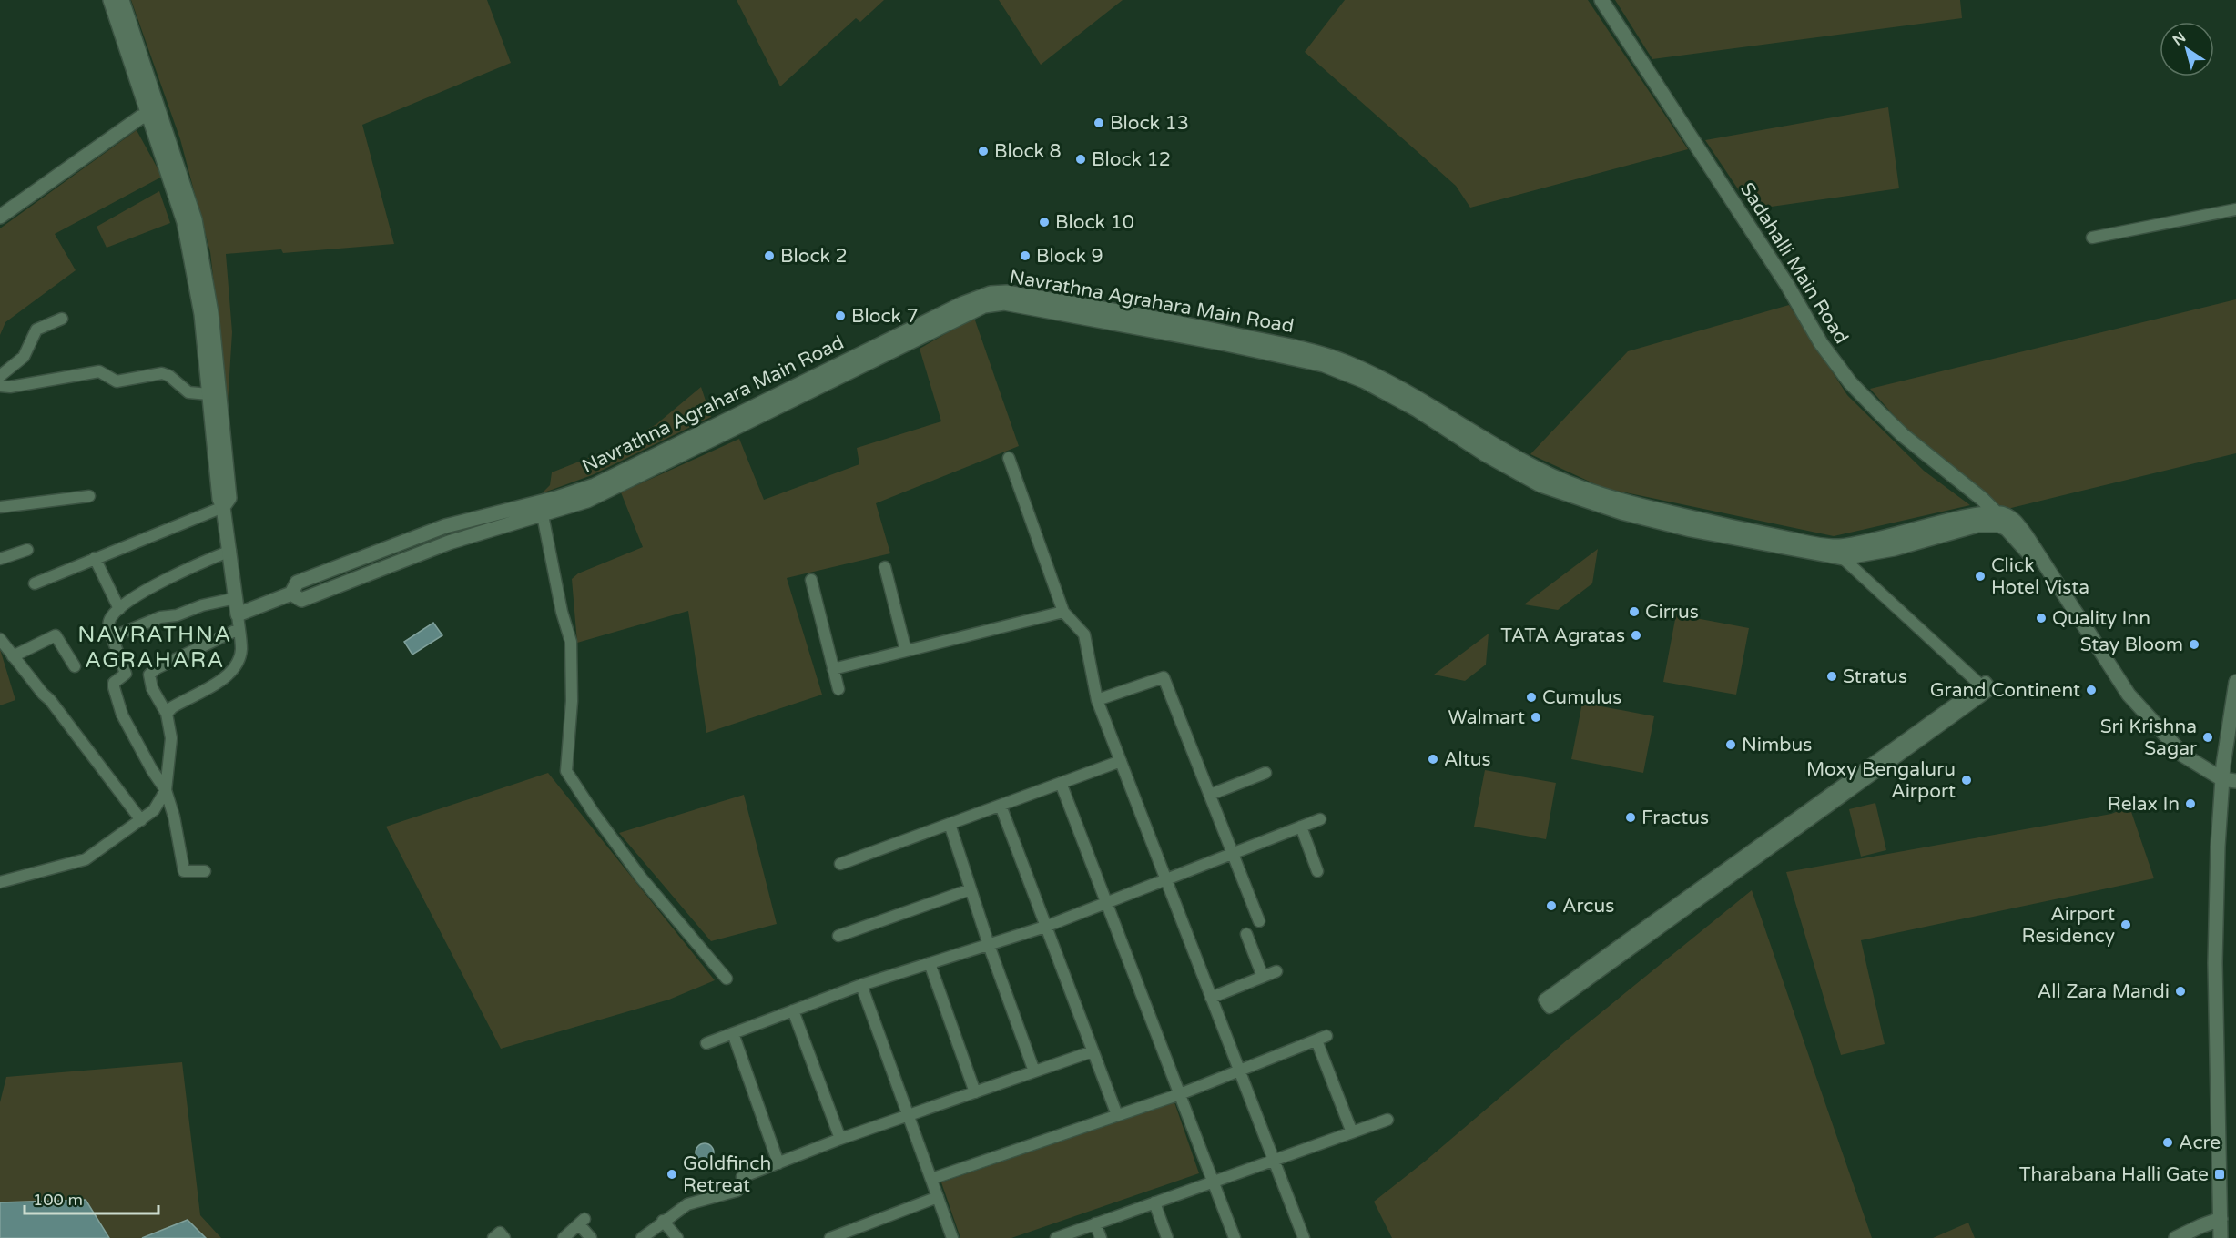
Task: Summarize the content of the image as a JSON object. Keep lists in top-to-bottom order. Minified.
{"streets":{"street":["Sadahalli Main Road","Navrathna Agrahara Main Road"]},"crossings":[["Sadahalli Main Road","Navrathna Agrahara Main Road"]],"districts":["NAVRATHNA AGRAHARA"],"places":{"other":["Block 13","Block 8","Block 12","Block 10","Block 2","Block 9","Block 7","Click Hotel Vista","Cirrus","Quality Inn","TATA Agratas","Stay Bloom","Stratus","Grand Continent","Cumulus","Walmart","Sri Krishna Sagar","Nimbus","Altus","Moxy Bengaluru Airport","Relax In","Fractus","Arcus","Airport Residency","All Zara Mandi","Acre","Goldfinch Retreat"],"transit":["Tharabana Halli Gate"]},"scale_bar":"100 m","north":"top left"}
